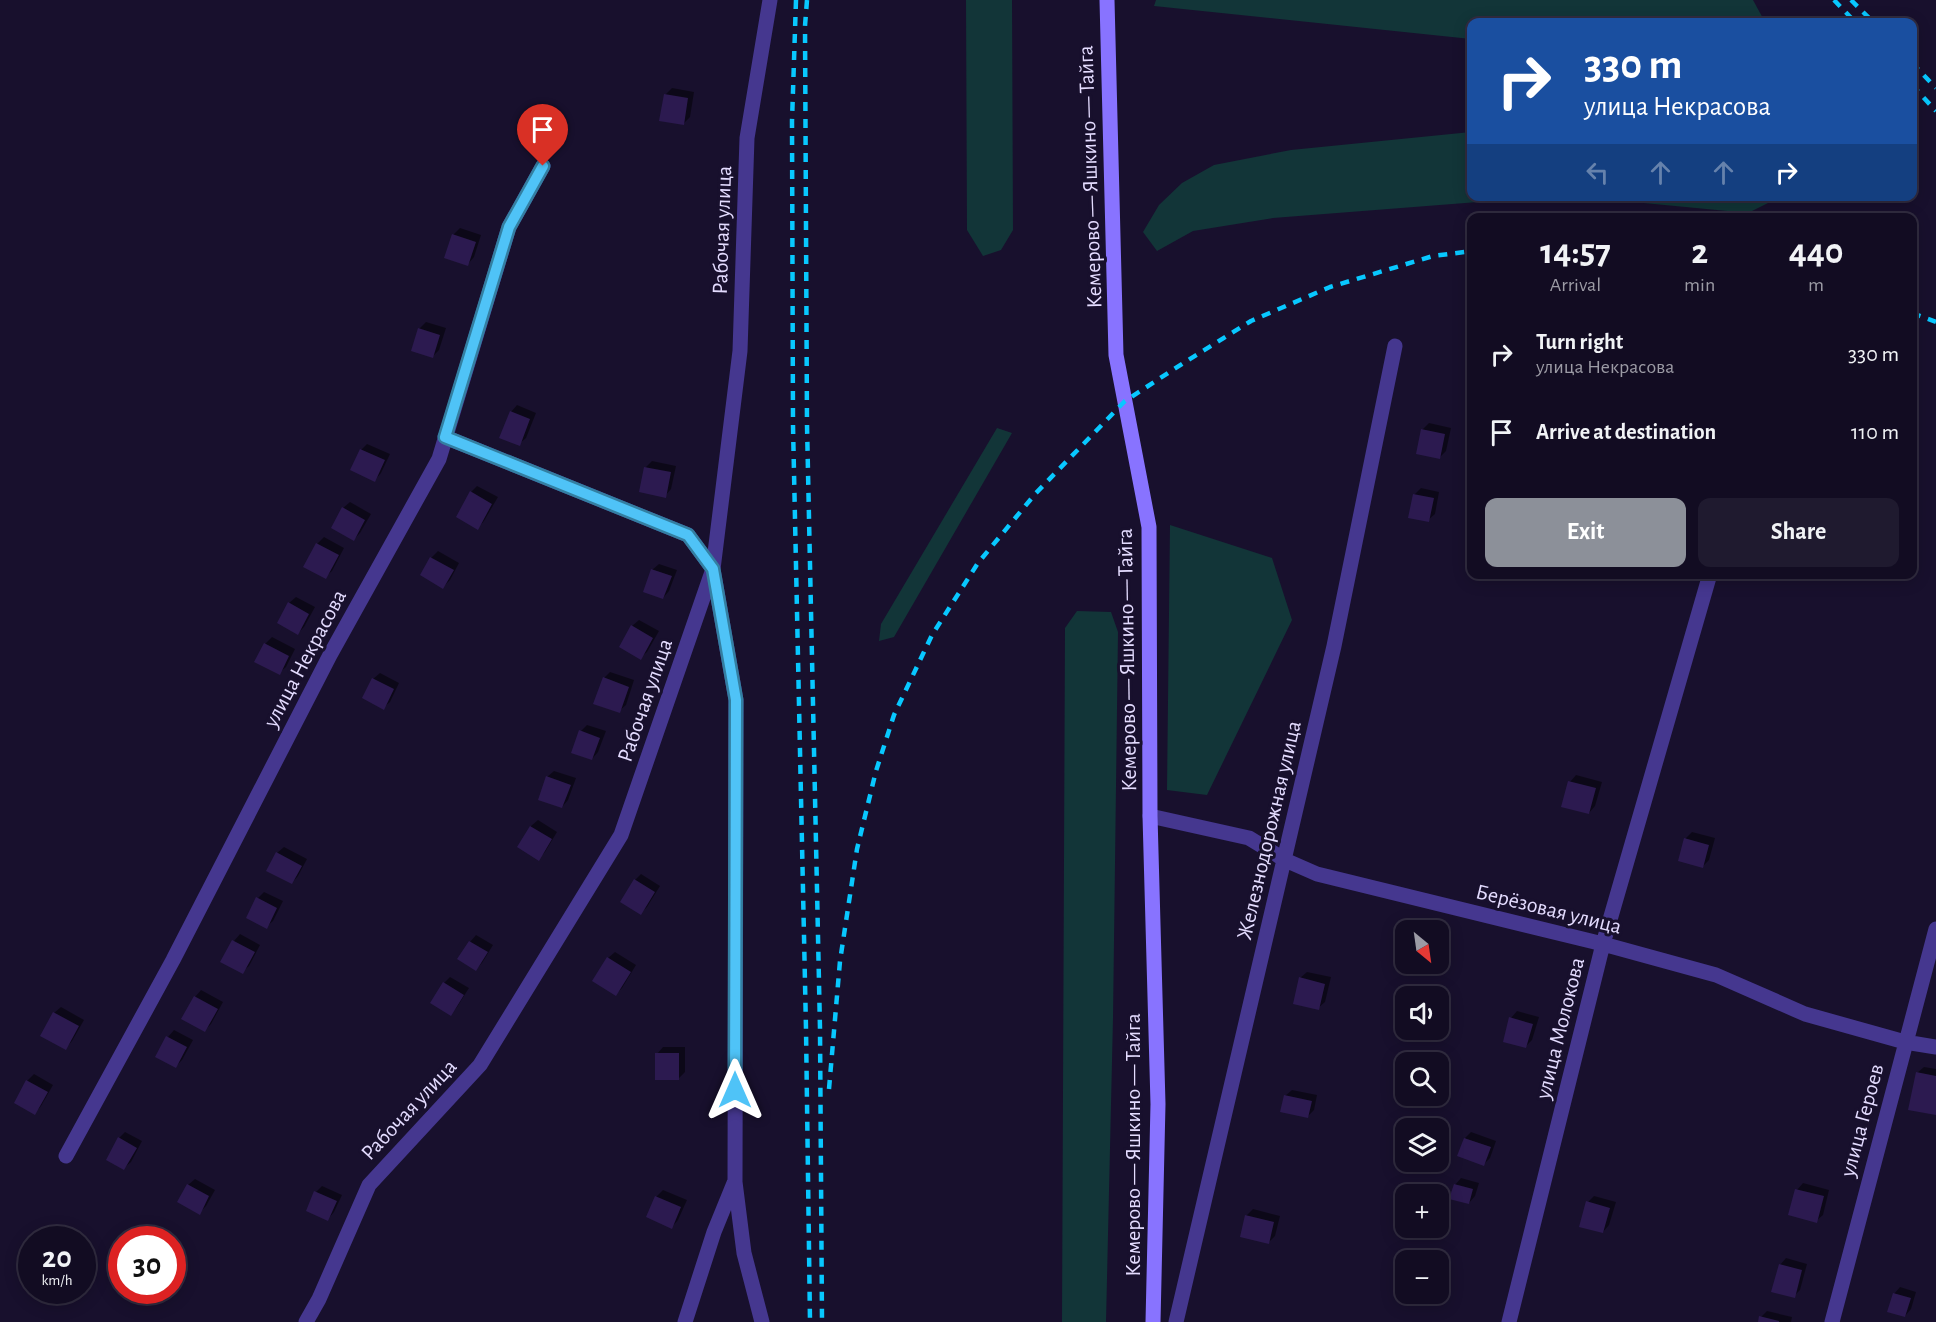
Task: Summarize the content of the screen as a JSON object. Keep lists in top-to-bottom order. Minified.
{"streets":{"main road":["Кемерово — Яшкино — Тайга"],"street":["Рабочая улица","улица Некрасова","Железнодорожная улица","Берёзовая улица","улица Молокова","улица Героев"]},"crossings":[["Кемерово — Яшкино — Тайга","Берёзовая улица"],["Железнодорожная улица","Берёзовая улица"],["Берёзовая улица","улица Молокова"],["Берёзовая улица","улица Героев"]],"north":"bottom right","page":{"turn":["330 m","улица Некрасова"],"eta":["14:57","Arrival","2","min","440","m"],"list":[{"name":"Turn right","note":"улица Некрасова","value":"330 m"},{"name":"Arrive at destination","value":"110 m"}],"buttons":["Exit","Share"],"map_buttons":["+","−"],"speed":"20 km/h","limit":"30"}}
